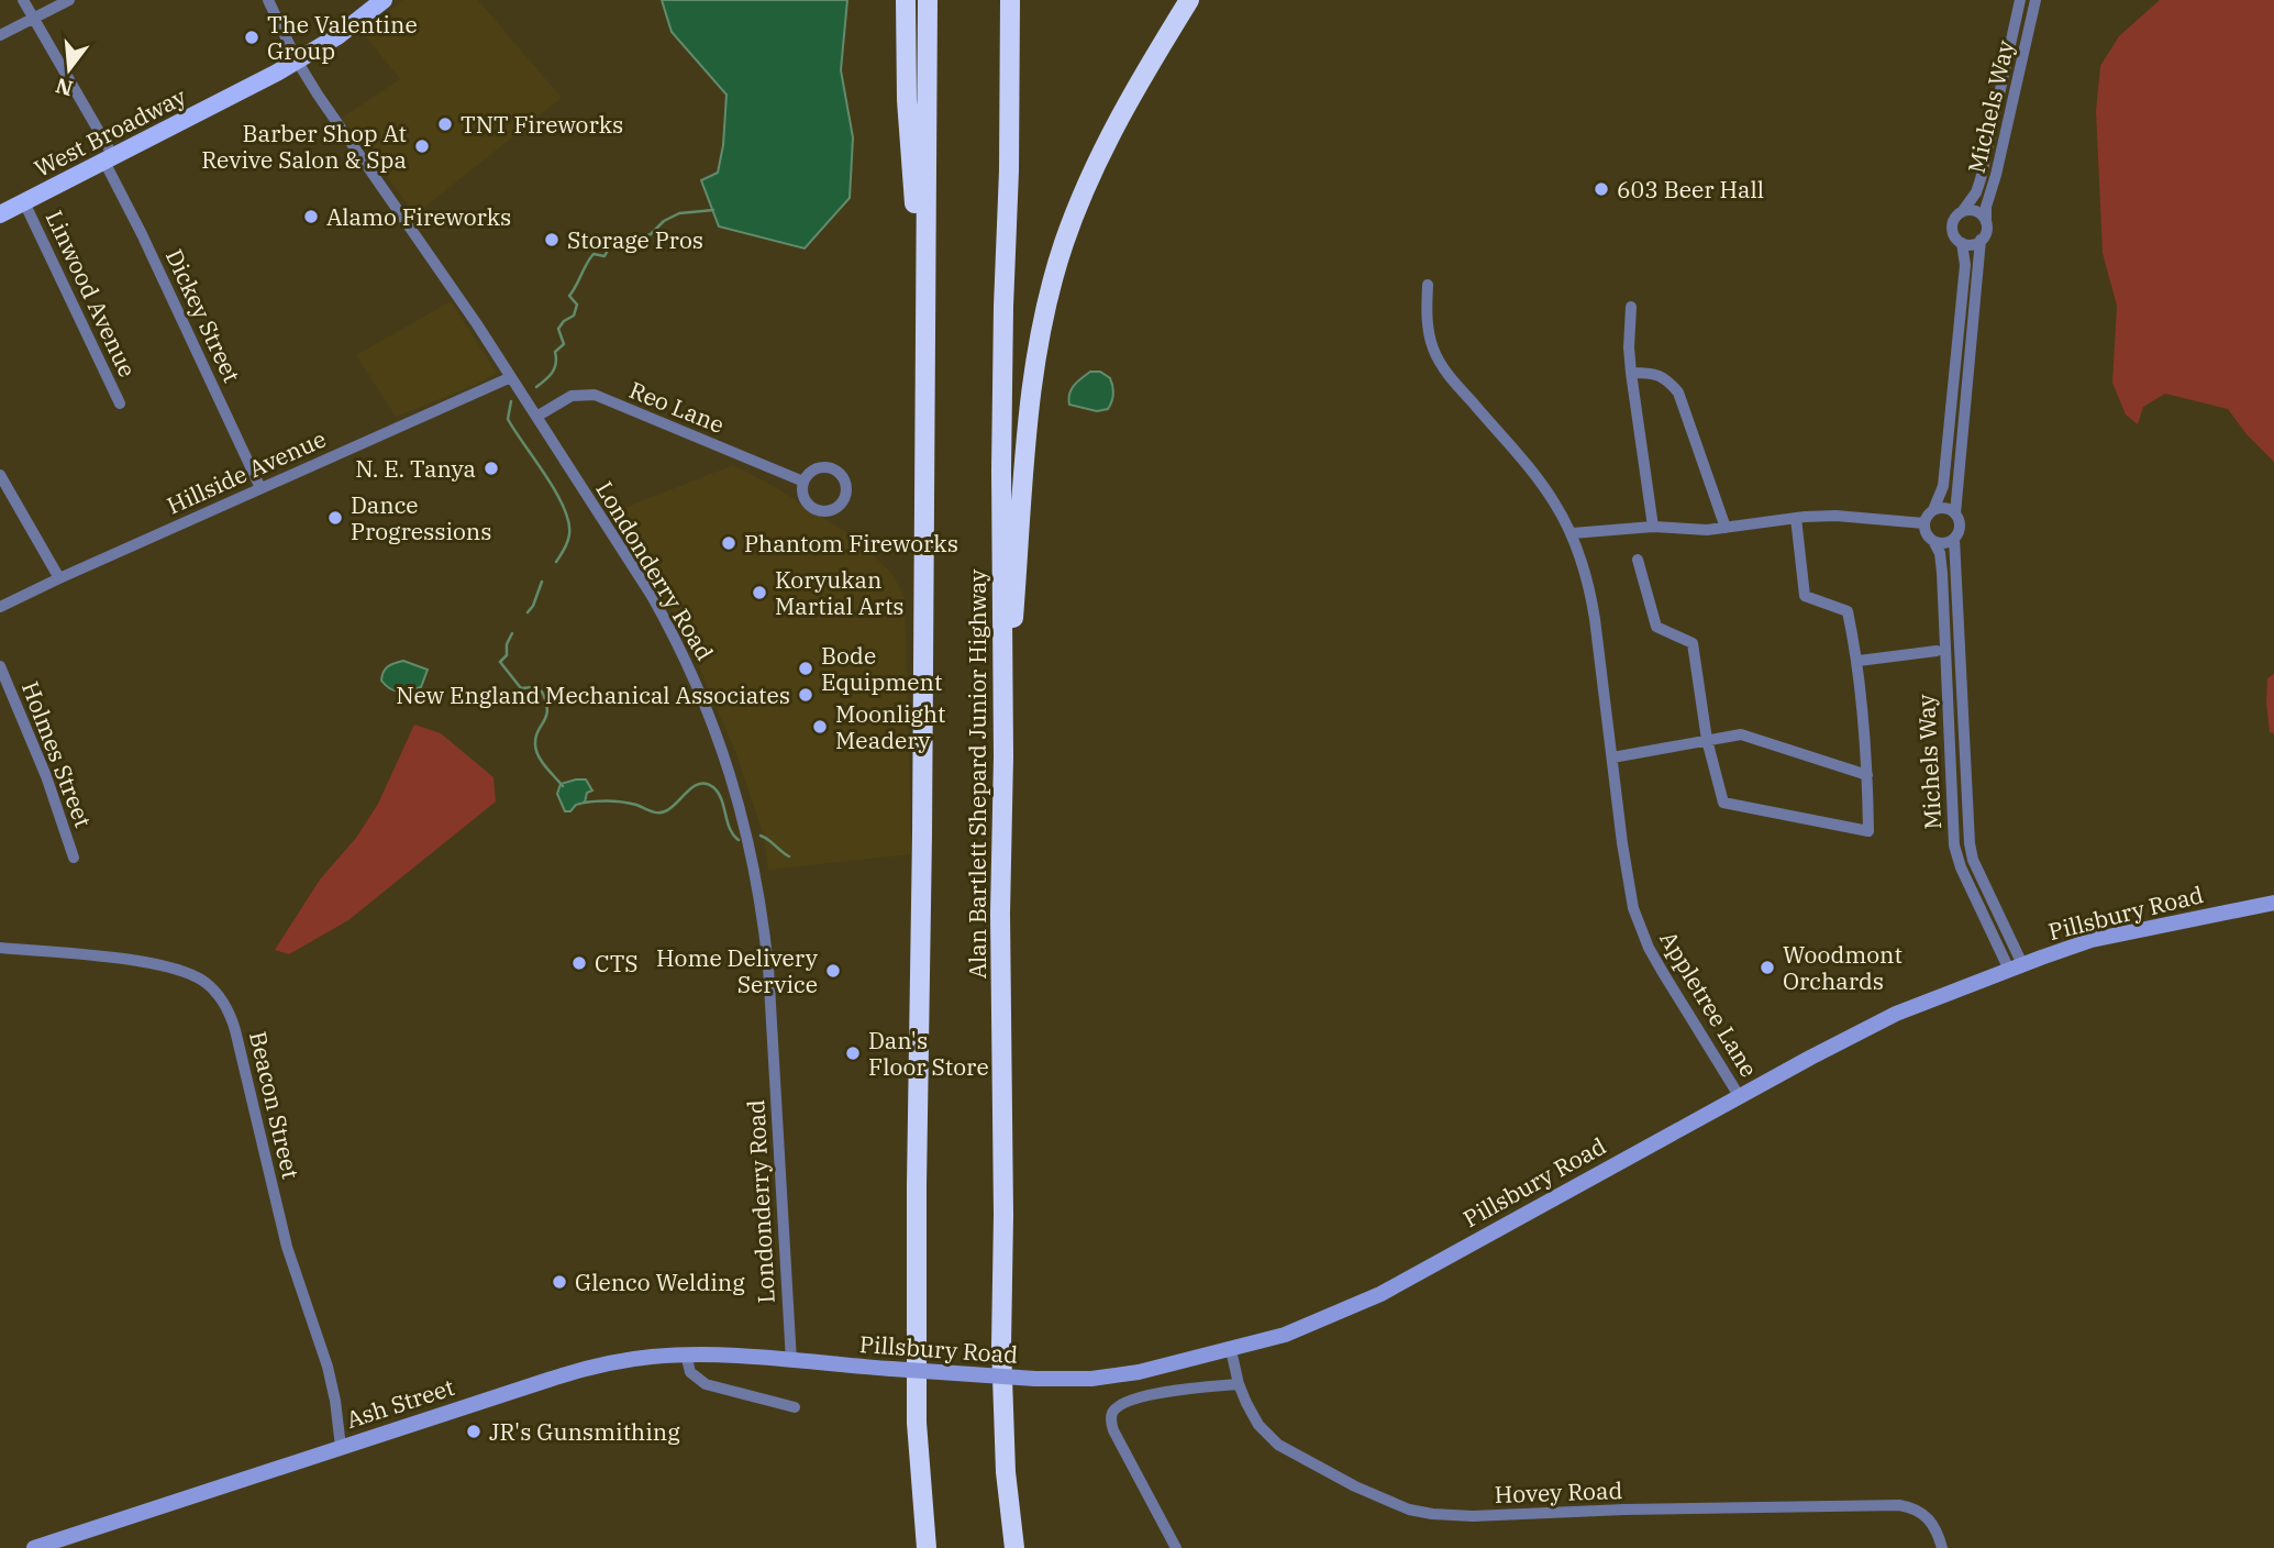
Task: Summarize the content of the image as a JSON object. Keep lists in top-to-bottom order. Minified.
{"streets":{"highway":["Alan Bartlett Shepard Junior Highway"],"main road":["West Broadway"],"street":["Michels Way","Linwood Avenue","Dickey Street","Reo Lane","Hillside Avenue","Londonderry Road","Holmes Street","Pillsbury Road","Appletree Lane","Beacon Street","Ash Street","Hovey Road"]},"crossings":[["Michels Way","Pillsbury Road"],["West Broadway","Linwood Avenue"],["West Broadway","Dickey Street"],["West Broadway","Londonderry Road"],["Dickey Street","Hillside Avenue"],["Reo Lane","Londonderry Road"],["Hillside Avenue","Londonderry Road"],["Londonderry Road","Pillsbury Road"],["Londonderry Road","Ash Street"],["Pillsbury Road","Appletree Lane"],["Pillsbury Road","Ash Street"],["Pillsbury Road","Hovey Road"],["Beacon Street","Ash Street"]],"places":["The Valentine Group","TNT Fireworks","Barber Shop At Revive Salon & Spa","603 Beer Hall","Alamo Fireworks","Storage Pros","N. E. Tanya","Dance Progressions","Phantom Fireworks","Koryukan Martial Arts","Bode Equipment","New England Mechanical Associates","Moonlight Meadery","CTS","Woodmont Orchards","Home Delivery Service","Dan's Floor Store","Glenco Welding","JR's Gunsmithing"],"north":"bottom"}
